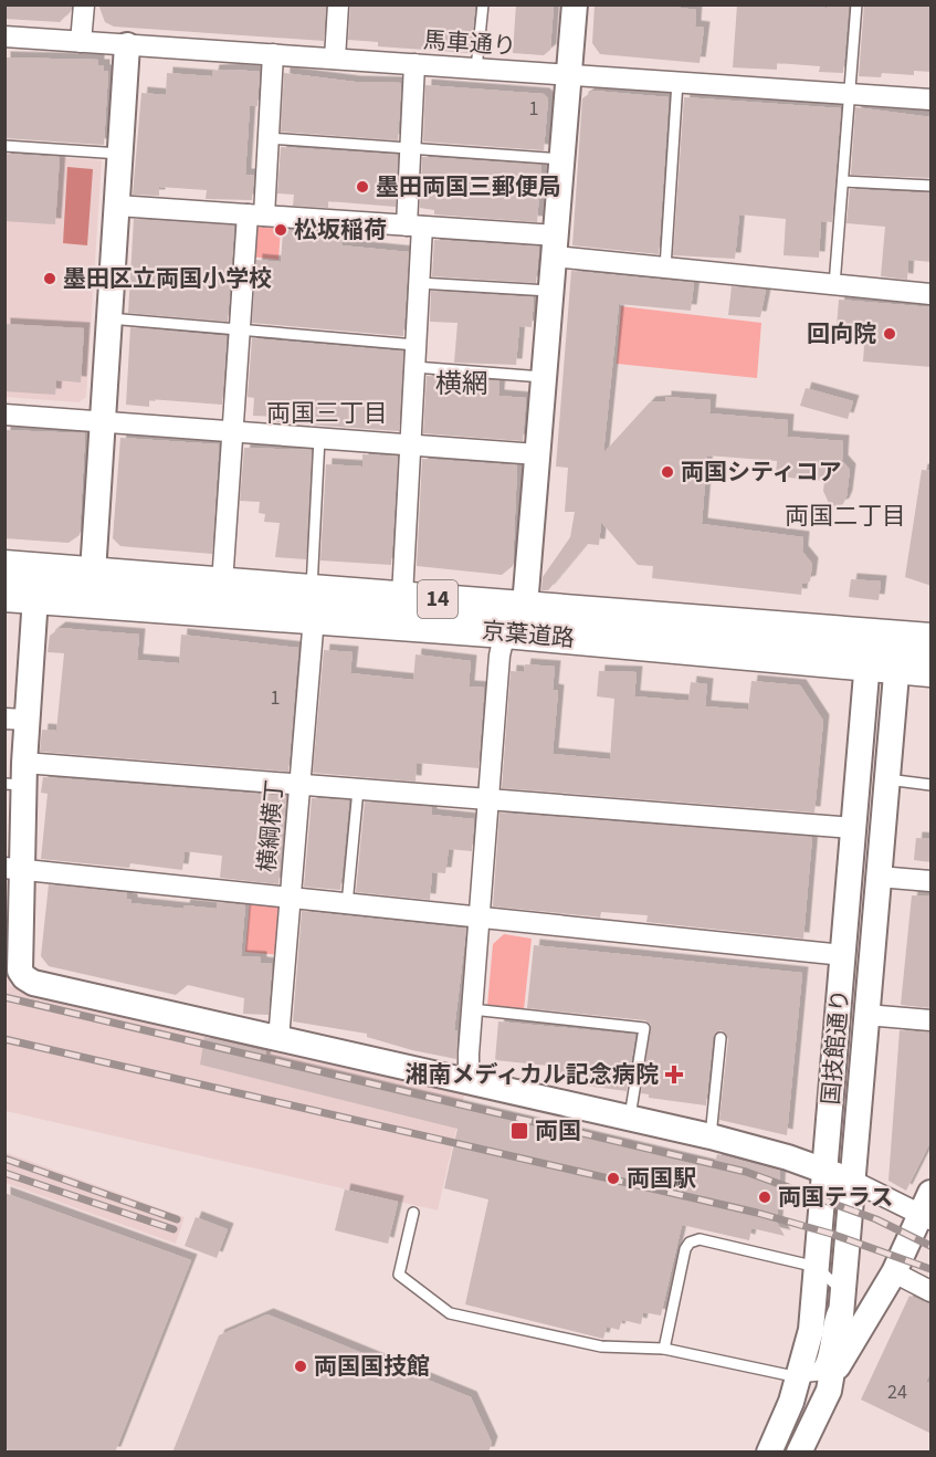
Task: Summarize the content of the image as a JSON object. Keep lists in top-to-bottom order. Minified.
{"streets":{"highway":["14","京葉道路"],"street":["馬車通り","横綱横丁","国技館通り"]},"crossings":[["京葉道路","横綱横丁"],["京葉道路","国技館通り"]],"districts":["横網","両国三丁目","両国二丁目"],"places":{"other":["墨田両国三郵便局","松坂稲荷","墨田区立両国小学校","回向院","両国シティコア","両国駅","両国テラス","両国国技館"],"health":["湘南メディカル記念病院"],"transit":["両国"]},"house_numbers":["1","1","24"]}
